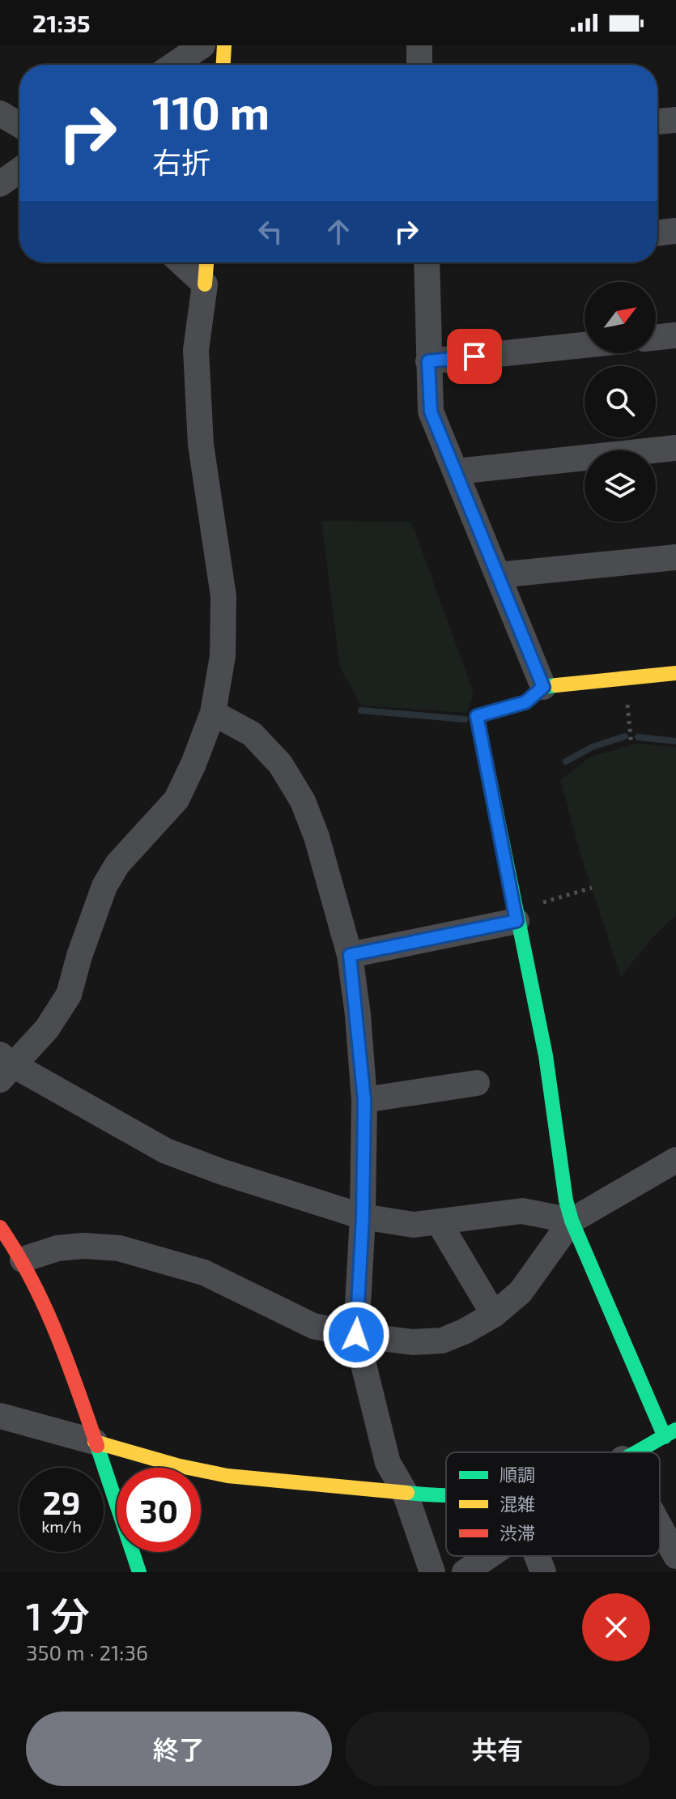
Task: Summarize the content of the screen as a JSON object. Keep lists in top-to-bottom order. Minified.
{"legend":["順調","混雑","渋滞"],"north":"top right","page":{"status":"21:35","turn":["110 m","右折"],"speed":"29 km/h","limit":"30","heading":["1 分","350 m · 21:36"],"buttons":["終了","共有"]}}
